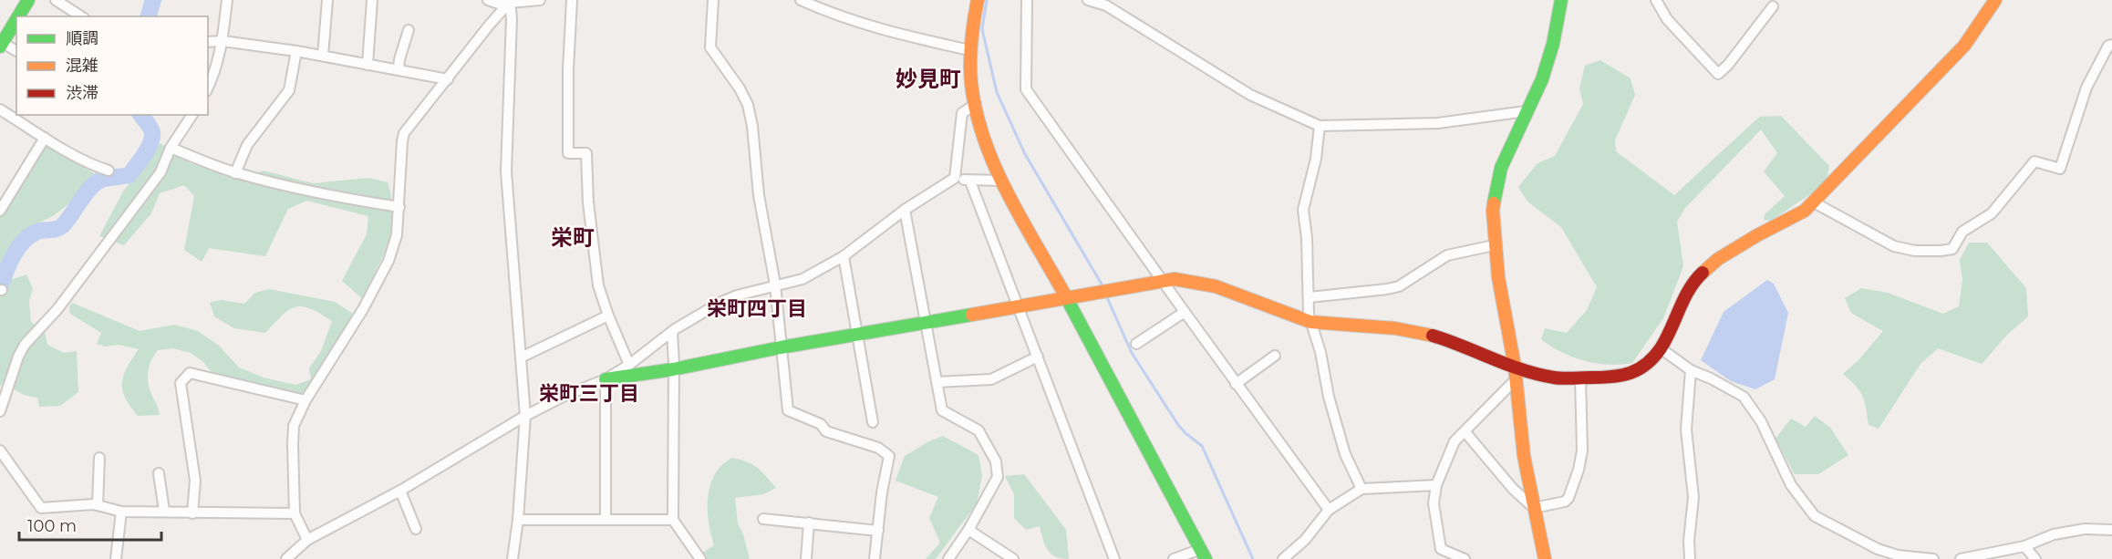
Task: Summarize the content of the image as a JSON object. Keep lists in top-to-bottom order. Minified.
{"districts":["妙見町","栄町","栄町四丁目","栄町三丁目"],"legend":["順調","混雑","渋滞"],"scale_bar":"100 m"}
